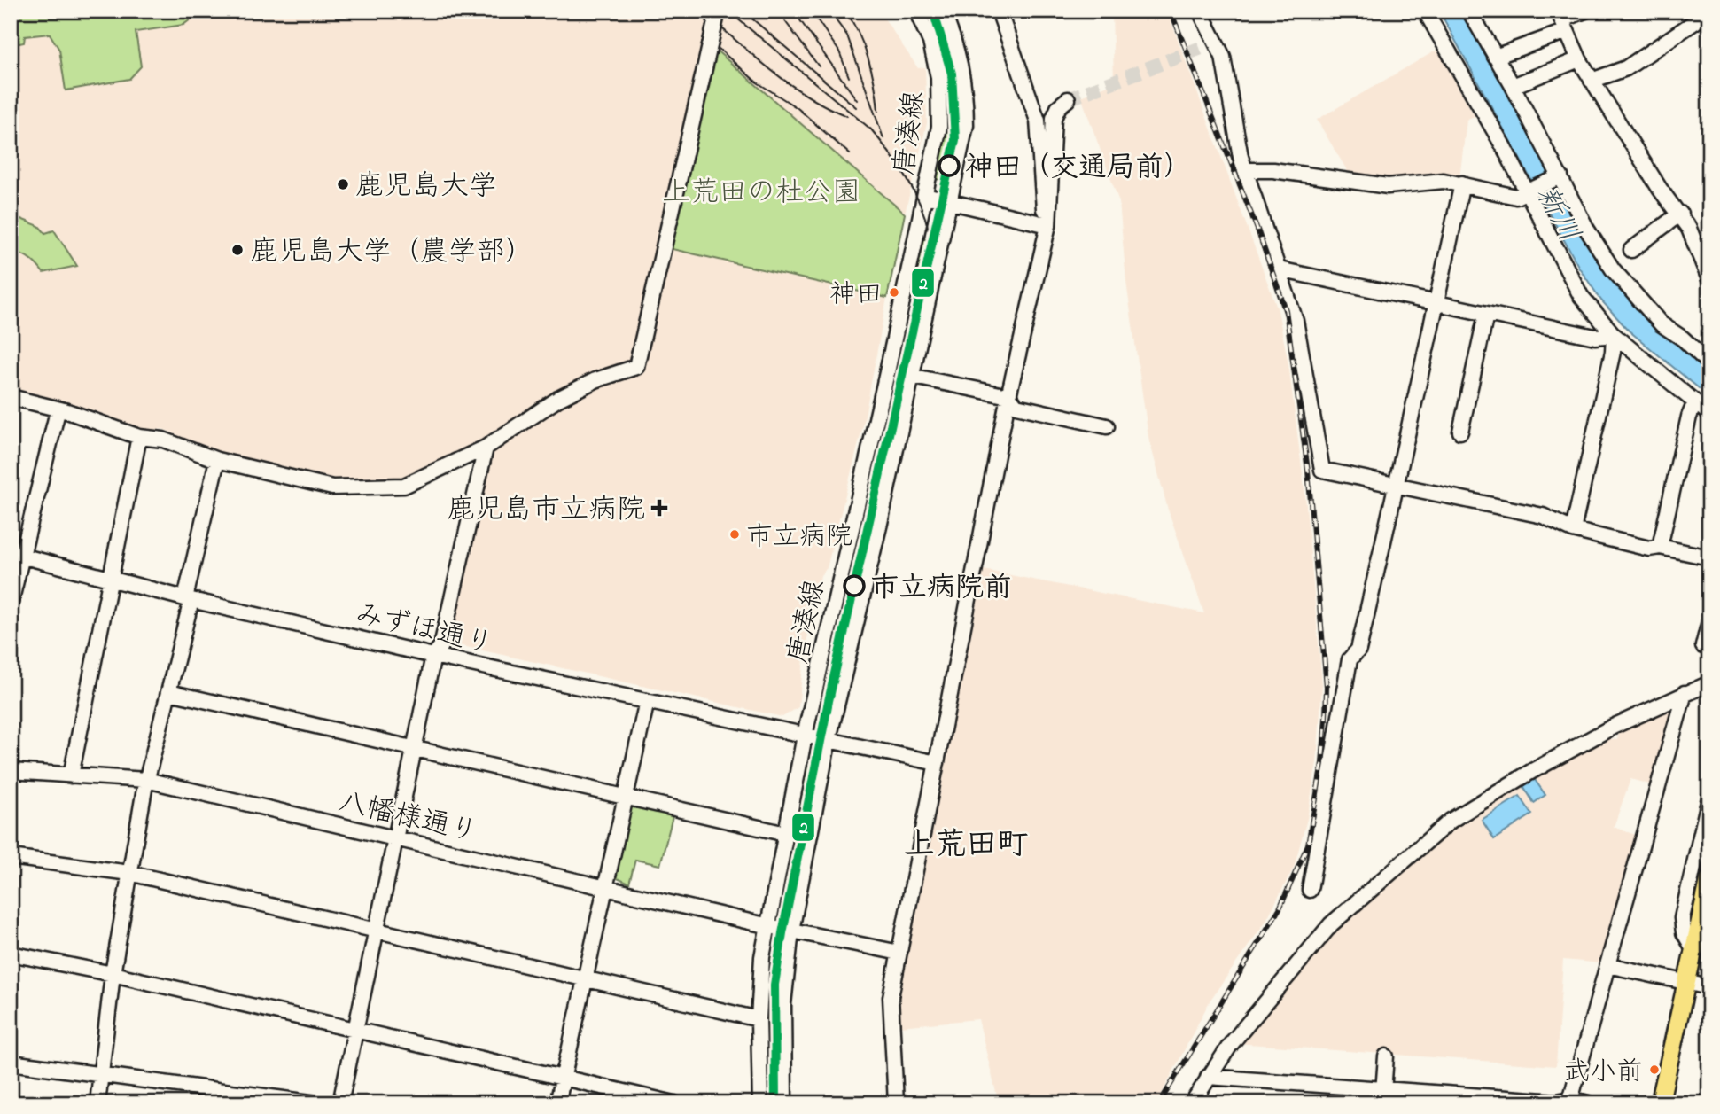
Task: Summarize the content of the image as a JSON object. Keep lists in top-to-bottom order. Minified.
{"streets":{"street":["唐湊線","みずほ通り","八幡様通り"]},"crossings":[["唐湊線","みずほ通り"],["唐湊線","八幡様通り"]],"districts":["上荒田町"],"water":["新川"],"parks":["上荒田の杜公園"],"places":{"other":["神田（交通局前）","鹿児島大学","鹿児島大学（農学部）","神田","市立病院","市立病院前","武小前"],"health":["鹿児島市立病院"]},"lines":["transit line 2"]}
